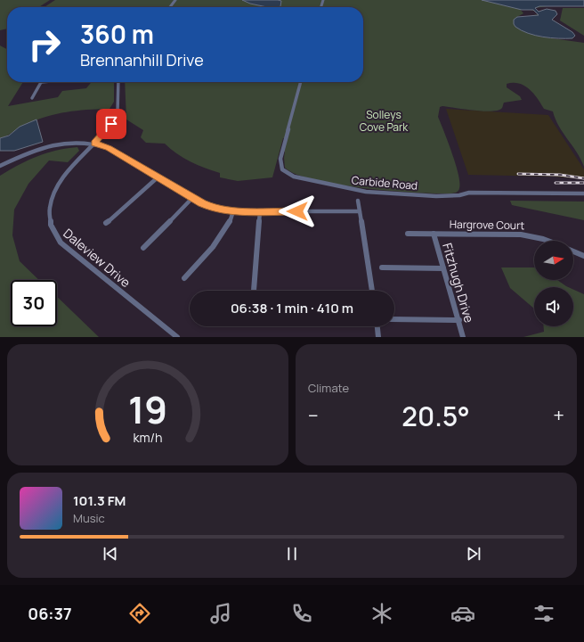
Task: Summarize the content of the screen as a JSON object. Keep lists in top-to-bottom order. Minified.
{"streets":{"street":["Carbide Road","Hargrove Court","Daleview Drive","Fitzhugh Drive"]},"crossings":[["Hargrove Court","Fitzhugh Drive"]],"parks":["Solleys Cove Park"],"north":"right","page":{"turn":["360 m","Brennanhill Drive"],"limit":"30","trip":"06:38 · 1 min · 410 m","tile":"Climate","heat":["−","20.5°","+"],"song":["101.3 FM","Music"],"tabs":"06:37","gauge":["19","km/h"]}}
